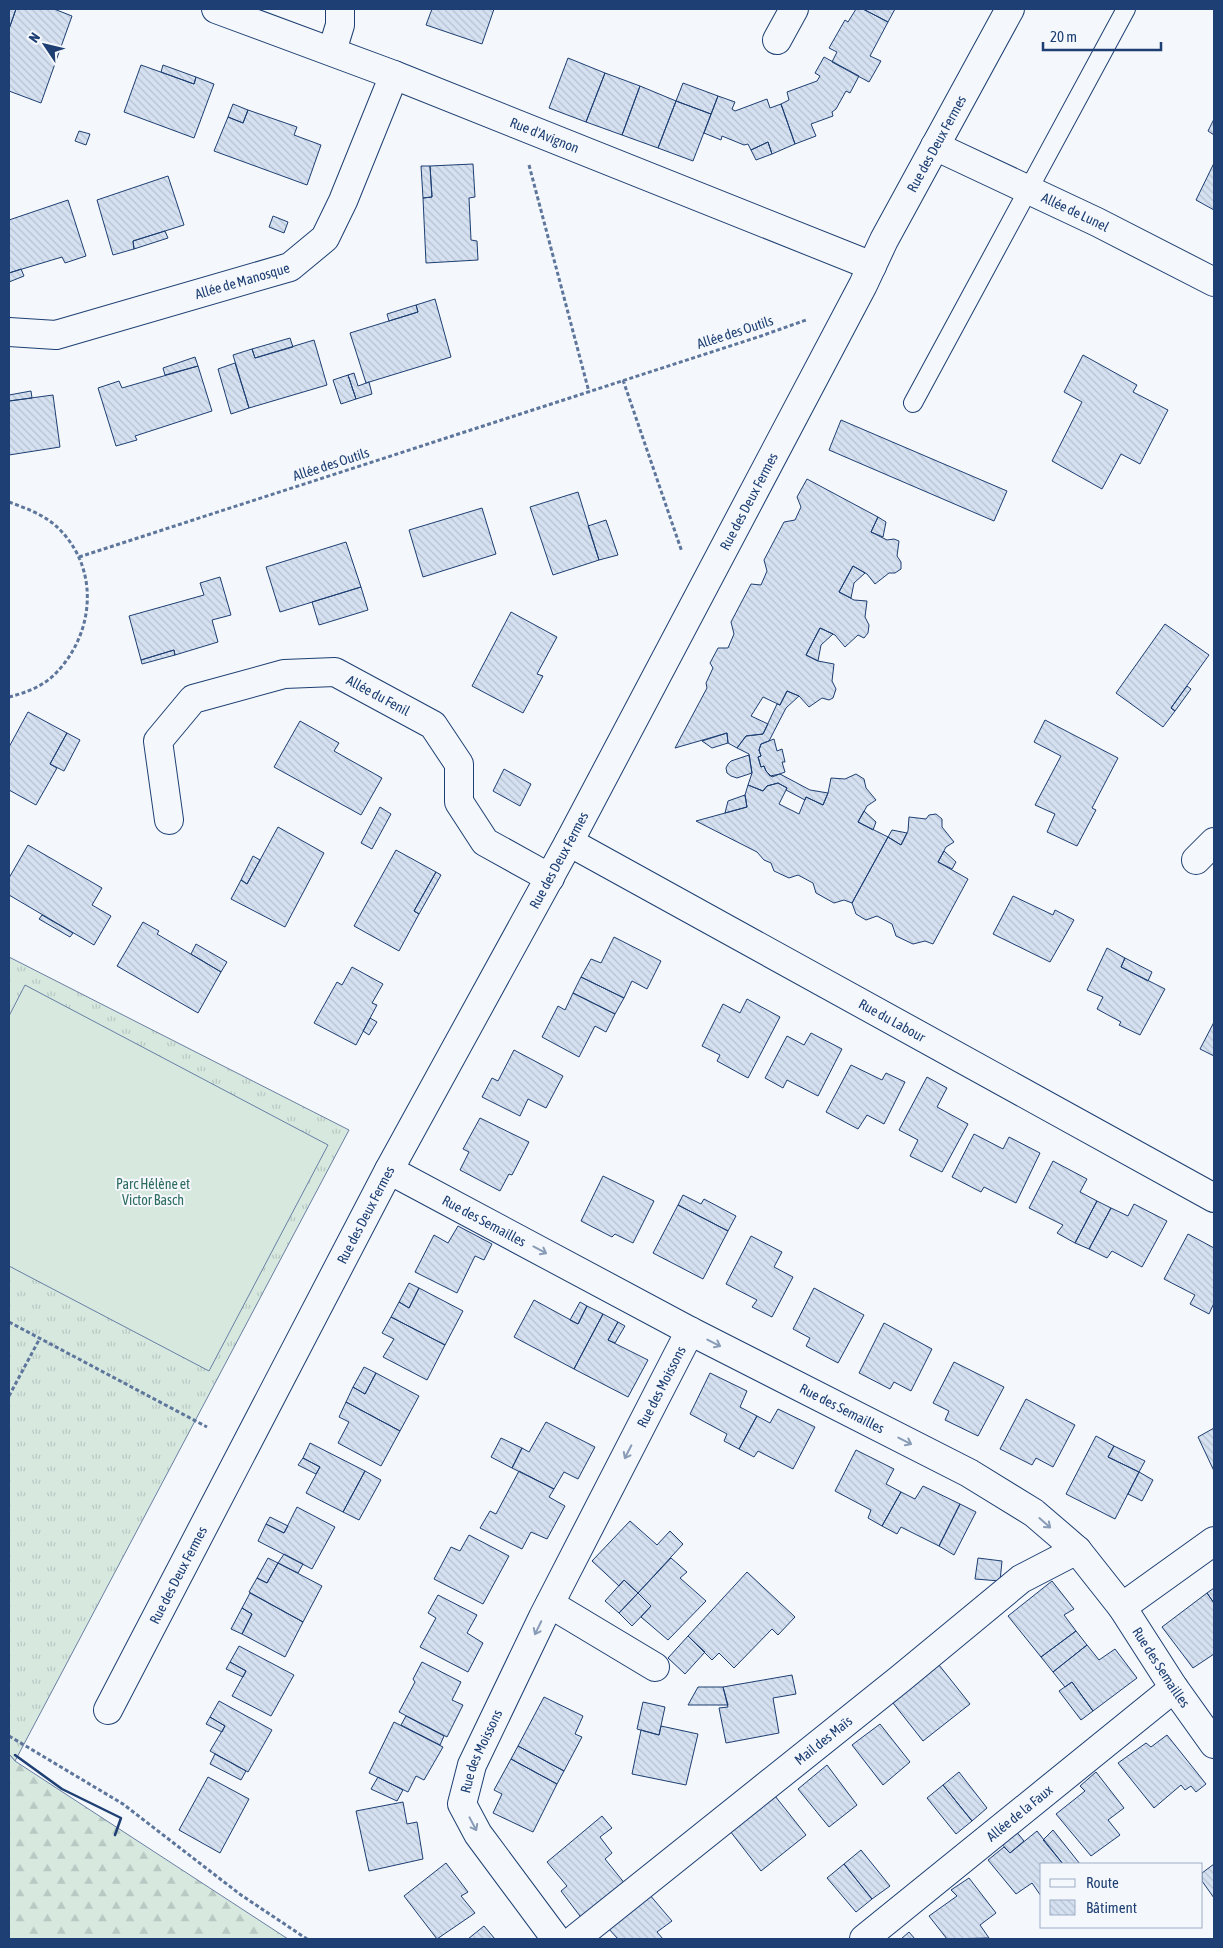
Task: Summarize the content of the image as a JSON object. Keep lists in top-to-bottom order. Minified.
{"streets":{"street":["Rue d'Avignon","Rue des Deux Fermes","Allée de Lunel","Allée de Manosque","Allée du Fenil","Rue du Labour","Rue des Semailles","Rue des Moissons","Mail des Maïs","Allée de la Faux"],"path":["Allée des Outils"]},"crossings":[["Rue d'Avignon","Rue des Deux Fermes"],["Rue d'Avignon","Allée de Manosque"],["Rue des Deux Fermes","Allée de Lunel"],["Rue des Deux Fermes","Allée des Outils"],["Rue des Deux Fermes","Allée du Fenil"],["Rue des Deux Fermes","Rue du Labour"],["Rue des Deux Fermes","Rue des Semailles"],["Rue des Semailles","Rue des Moissons"],["Rue des Semailles","Mail des Maïs"],["Rue des Semailles","Allée de la Faux"]],"one_way":["Rue des Semailles","Rue des Moissons"],"parks":["Parc Hélène et Victor Basch"],"legend":["Route","Bâtiment"],"scale_bar":"20 m","north":"top left"}
